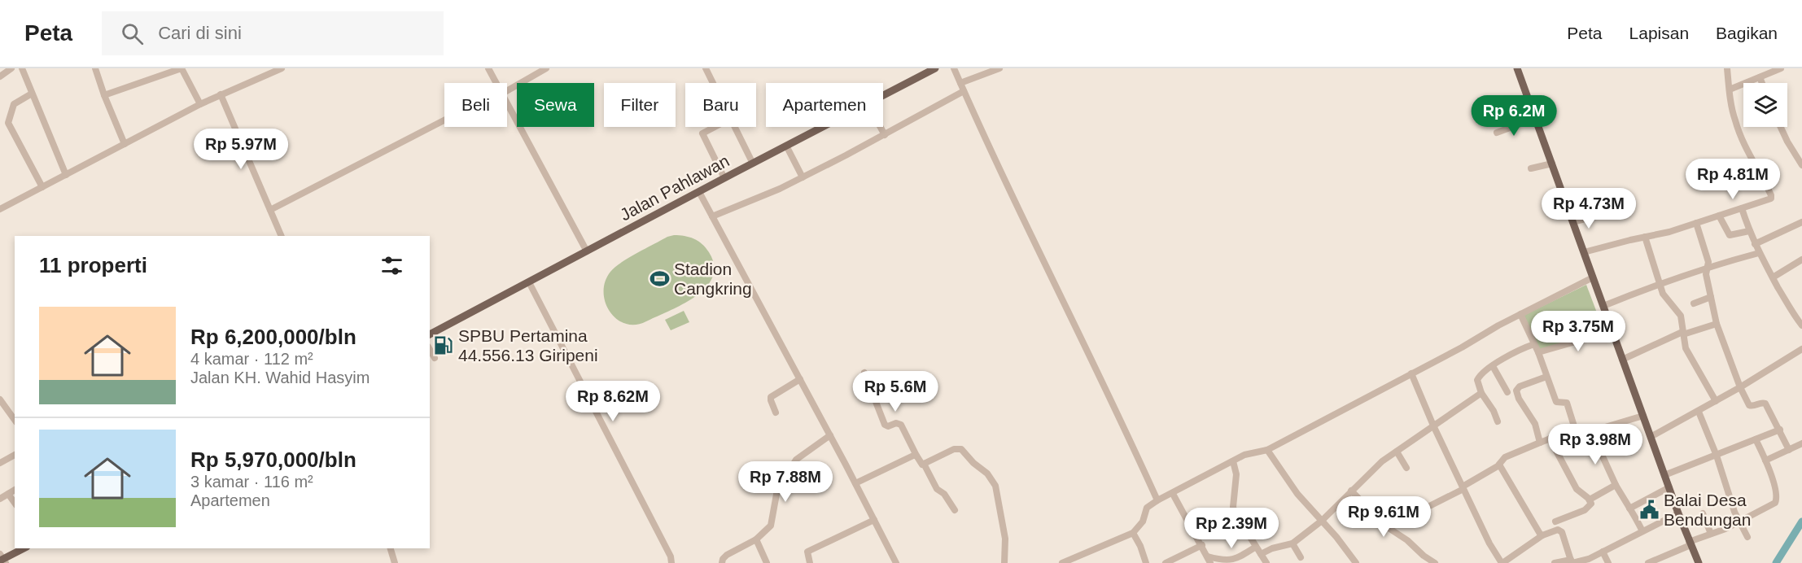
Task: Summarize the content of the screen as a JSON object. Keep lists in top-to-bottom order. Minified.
{"streets":{"main road":["Jalan Pahlawan"]},"places":{"sports":["Stadion Cangkring"],"fuel station":["SPBU Pertamina 44.556.13 Giripeni"],"public building":["Balai Desa Bendungan"]},"page":{"header":"Peta","search":"Cari di sini","nav":["Peta","Lapisan","Bagikan"],"chip":["Beli","Sewa","Filter","Baru","Apartemen"],"price":["Rp 6.2M","Rp 5.97M","Rp 4.81M","Rp 4.73M","Rp 3.75M","Rp 5.6M","Rp 8.62M","Rp 3.98M","Rp 7.88M","Rp 9.61M","Rp 2.39M"],"heading":"11 properti","list":[{"name":"Rp 6,200,000/bln","note":"4 kamar · 112 m² · Jalan KH. Wahid Hasyim"},{"name":"Rp 5,970,000/bln","note":"3 kamar · 116 m² · Apartemen"}]}}
